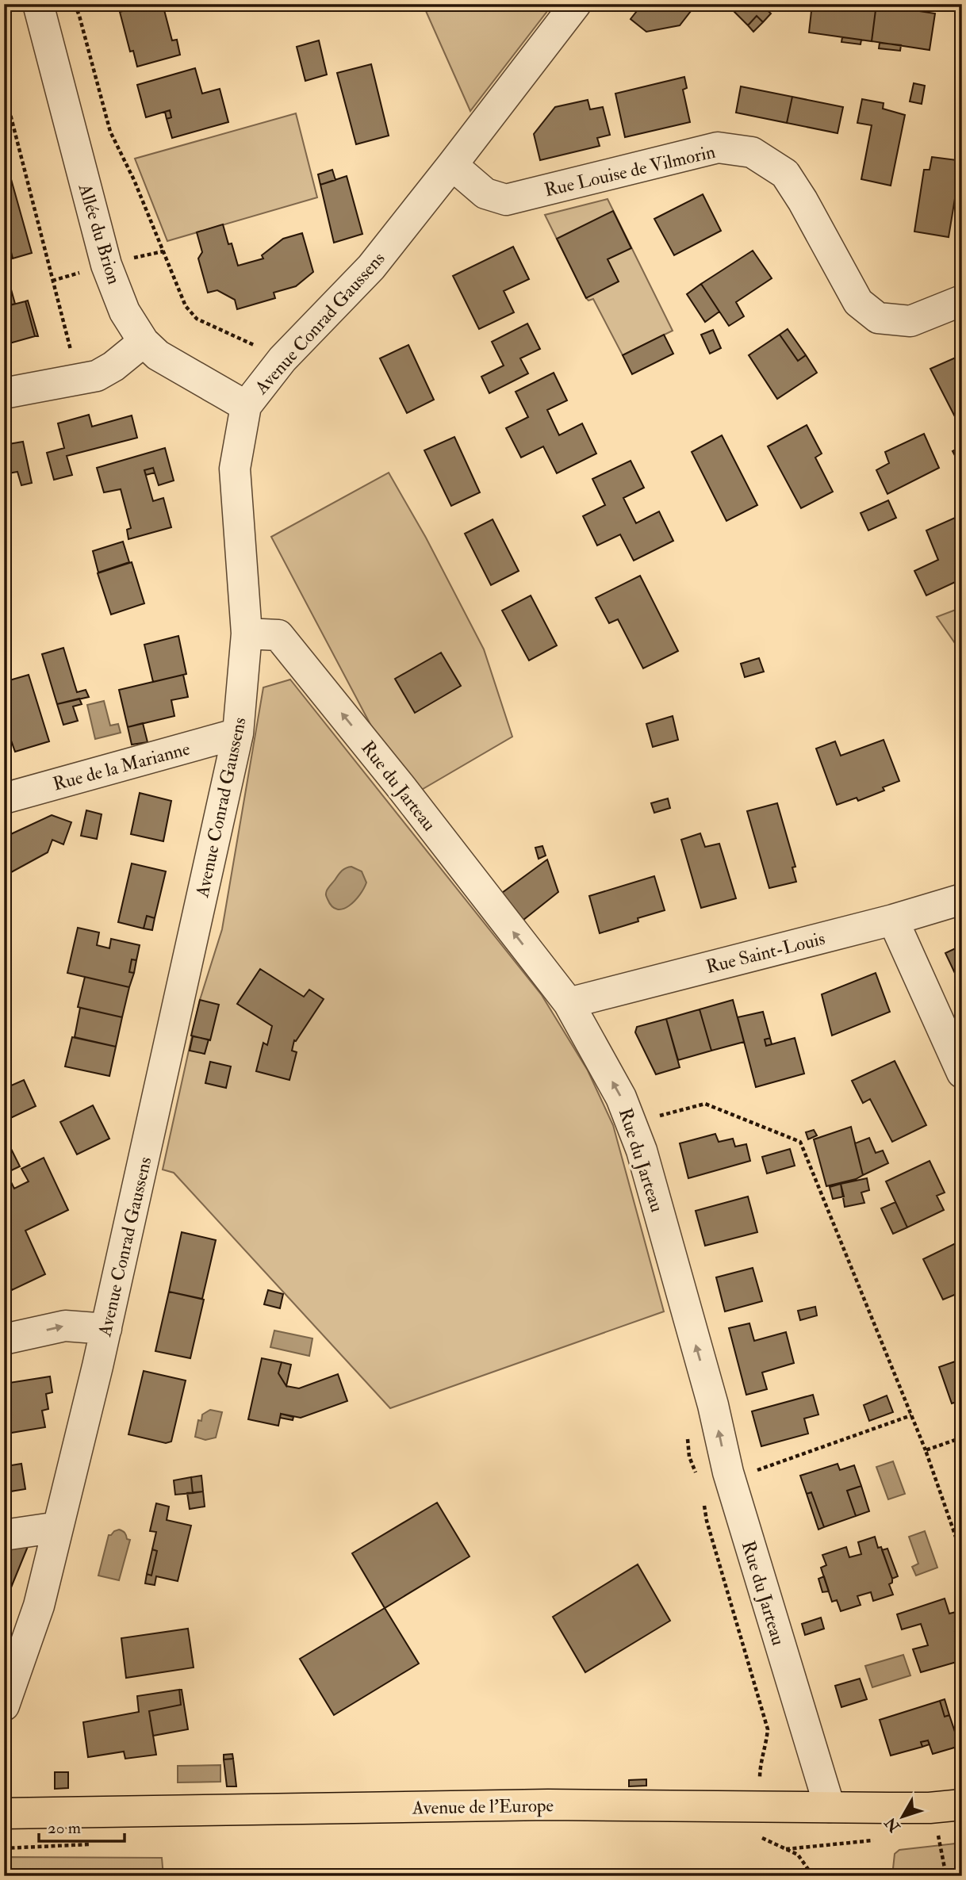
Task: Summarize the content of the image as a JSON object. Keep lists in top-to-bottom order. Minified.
{"streets":{"main road":["Avenue de l'Europe"],"street":["Rue Louise de Vilmorin","Allée du Brion","Avenue Conrad Gaussens","Rue de la Marianne","Rue du Jarteau","Rue Saint-Louis"]},"crossings":[["Rue Louise de Vilmorin","Avenue Conrad Gaussens"],["Allée du Brion","Avenue Conrad Gaussens"],["Avenue Conrad Gaussens","Rue de la Marianne"],["Avenue Conrad Gaussens","Rue du Jarteau"],["Rue du Jarteau","Rue Saint-Louis"],["Rue du Jarteau","Avenue de l'Europe"]],"one_way":["Rue du Jarteau"],"scale_bar":"20 m","north":"bottom left"}
